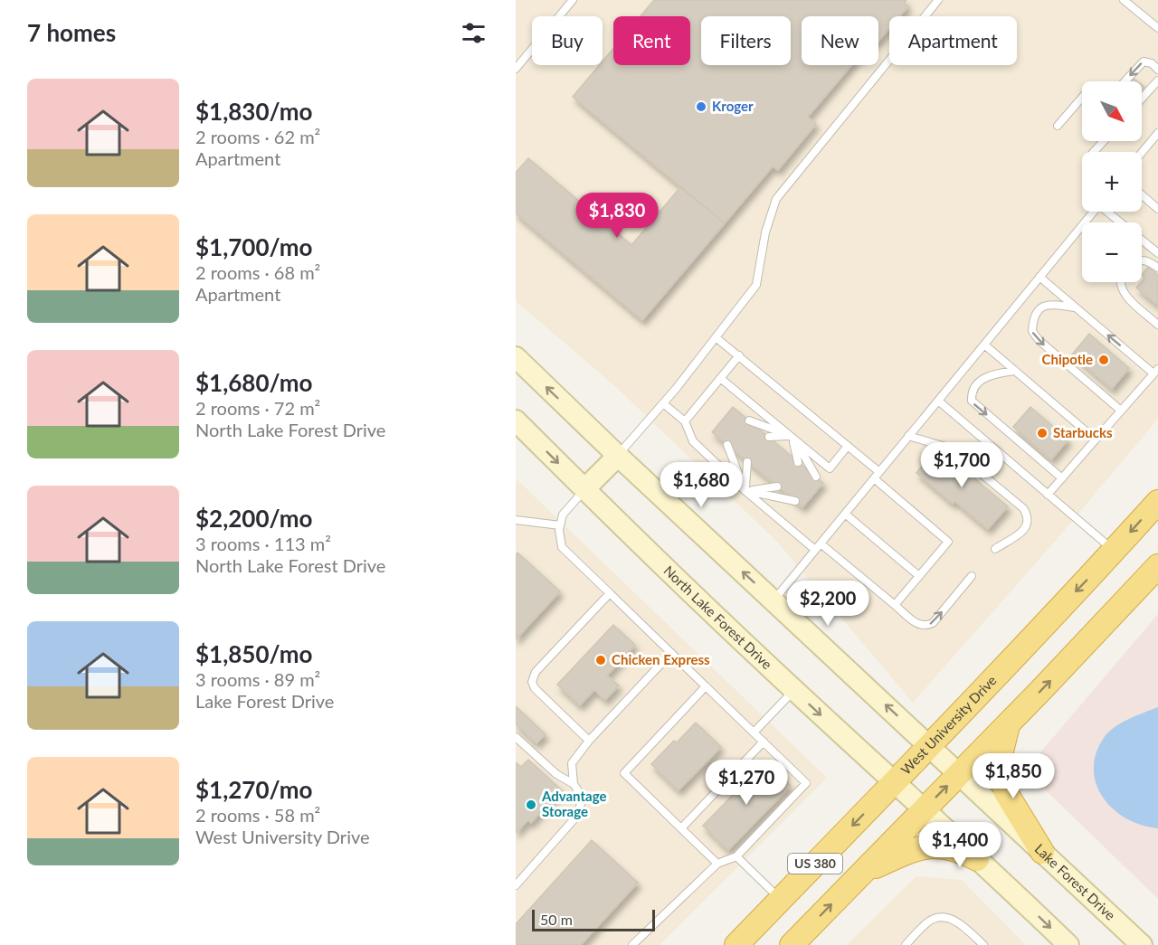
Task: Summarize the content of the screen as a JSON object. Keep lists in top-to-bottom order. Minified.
{"streets":{"highway":["West University Drive","US 380"],"main road":["North Lake Forest Drive","Lake Forest Drive"]},"crossings":[["North Lake Forest Drive","West University Drive"],["North Lake Forest Drive","US 380"],["US 380","Lake Forest Drive"]],"places":["Kroger","Chipotle","Starbucks","Chicken Express","Advantage Storage"],"scale_bar":"50 m","north":"bottom right","page":{"heading":"7 homes","chip":["Buy","Rent","Filters","New","Apartment"],"list":[{"name":"$1,830/mo","note":"2 rooms · 62 m² · Apartment"},{"name":"$1,700/mo","note":"2 rooms · 68 m² · Apartment"},{"name":"$1,680/mo","note":"2 rooms · 72 m² · North Lake Forest Drive"},{"name":"$2,200/mo","note":"3 rooms · 113 m² · North Lake Forest Drive"},{"name":"$1,850/mo","note":"3 rooms · 89 m² · Lake Forest Drive"},{"name":"$1,270/mo","note":"2 rooms · 58 m² · West University Drive"}],"map_buttons":["+","−"],"price":["$1,830","$1,700","$1,680","$2,200","$1,850","$1,270","$1,400"],"scale":"50 m"}}
